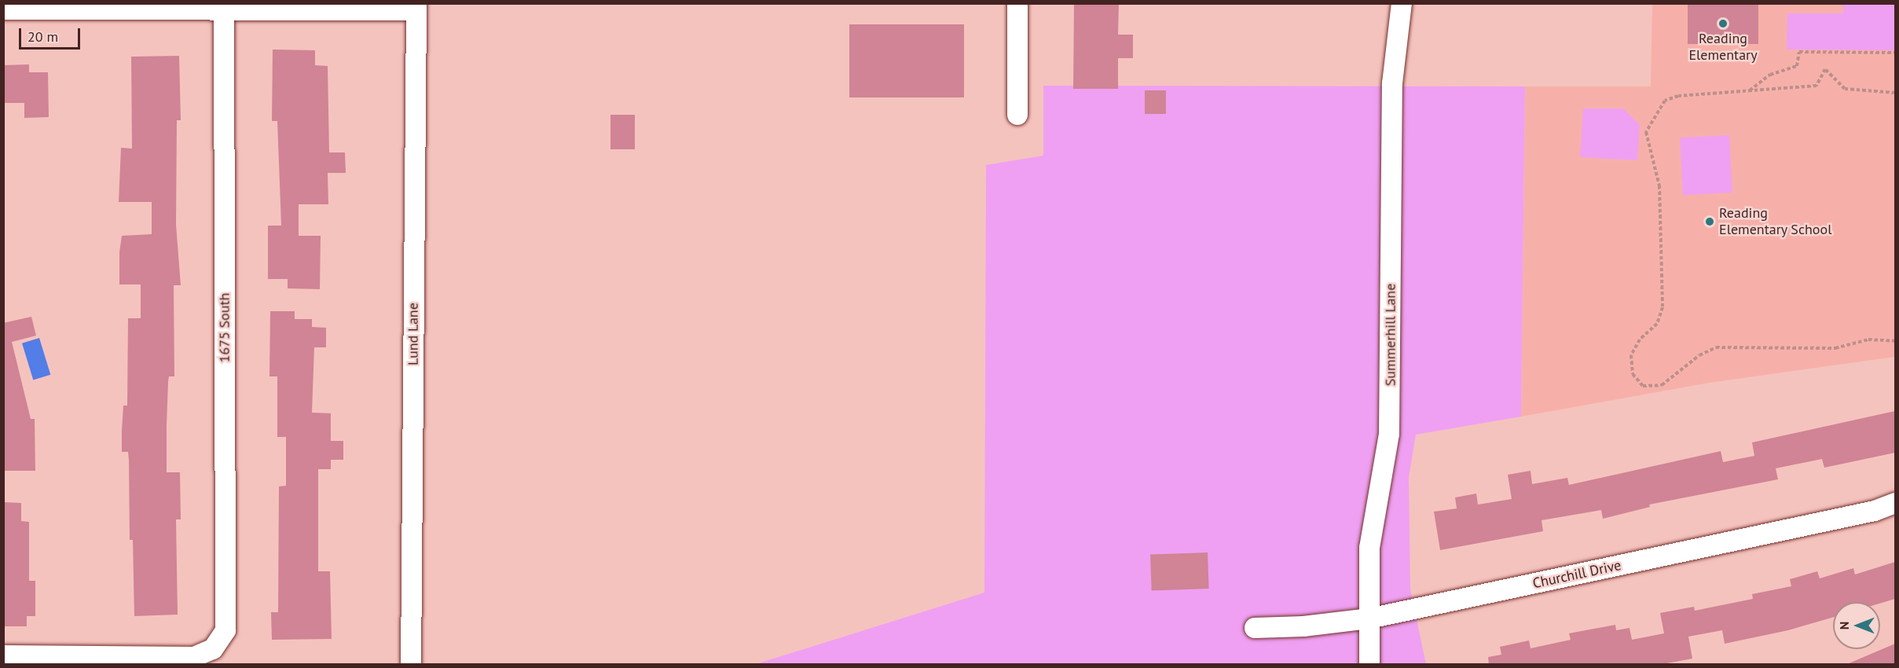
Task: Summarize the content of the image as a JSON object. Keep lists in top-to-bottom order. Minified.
{"streets":{"street":["1675 South","Lund Lane","Summerhill Lane","Churchill Drive"]},"crossings":[["Summerhill Lane","Churchill Drive"]],"places":["Reading Elementary","Reading Elementary School"],"scale_bar":"20 m","north":"left"}
